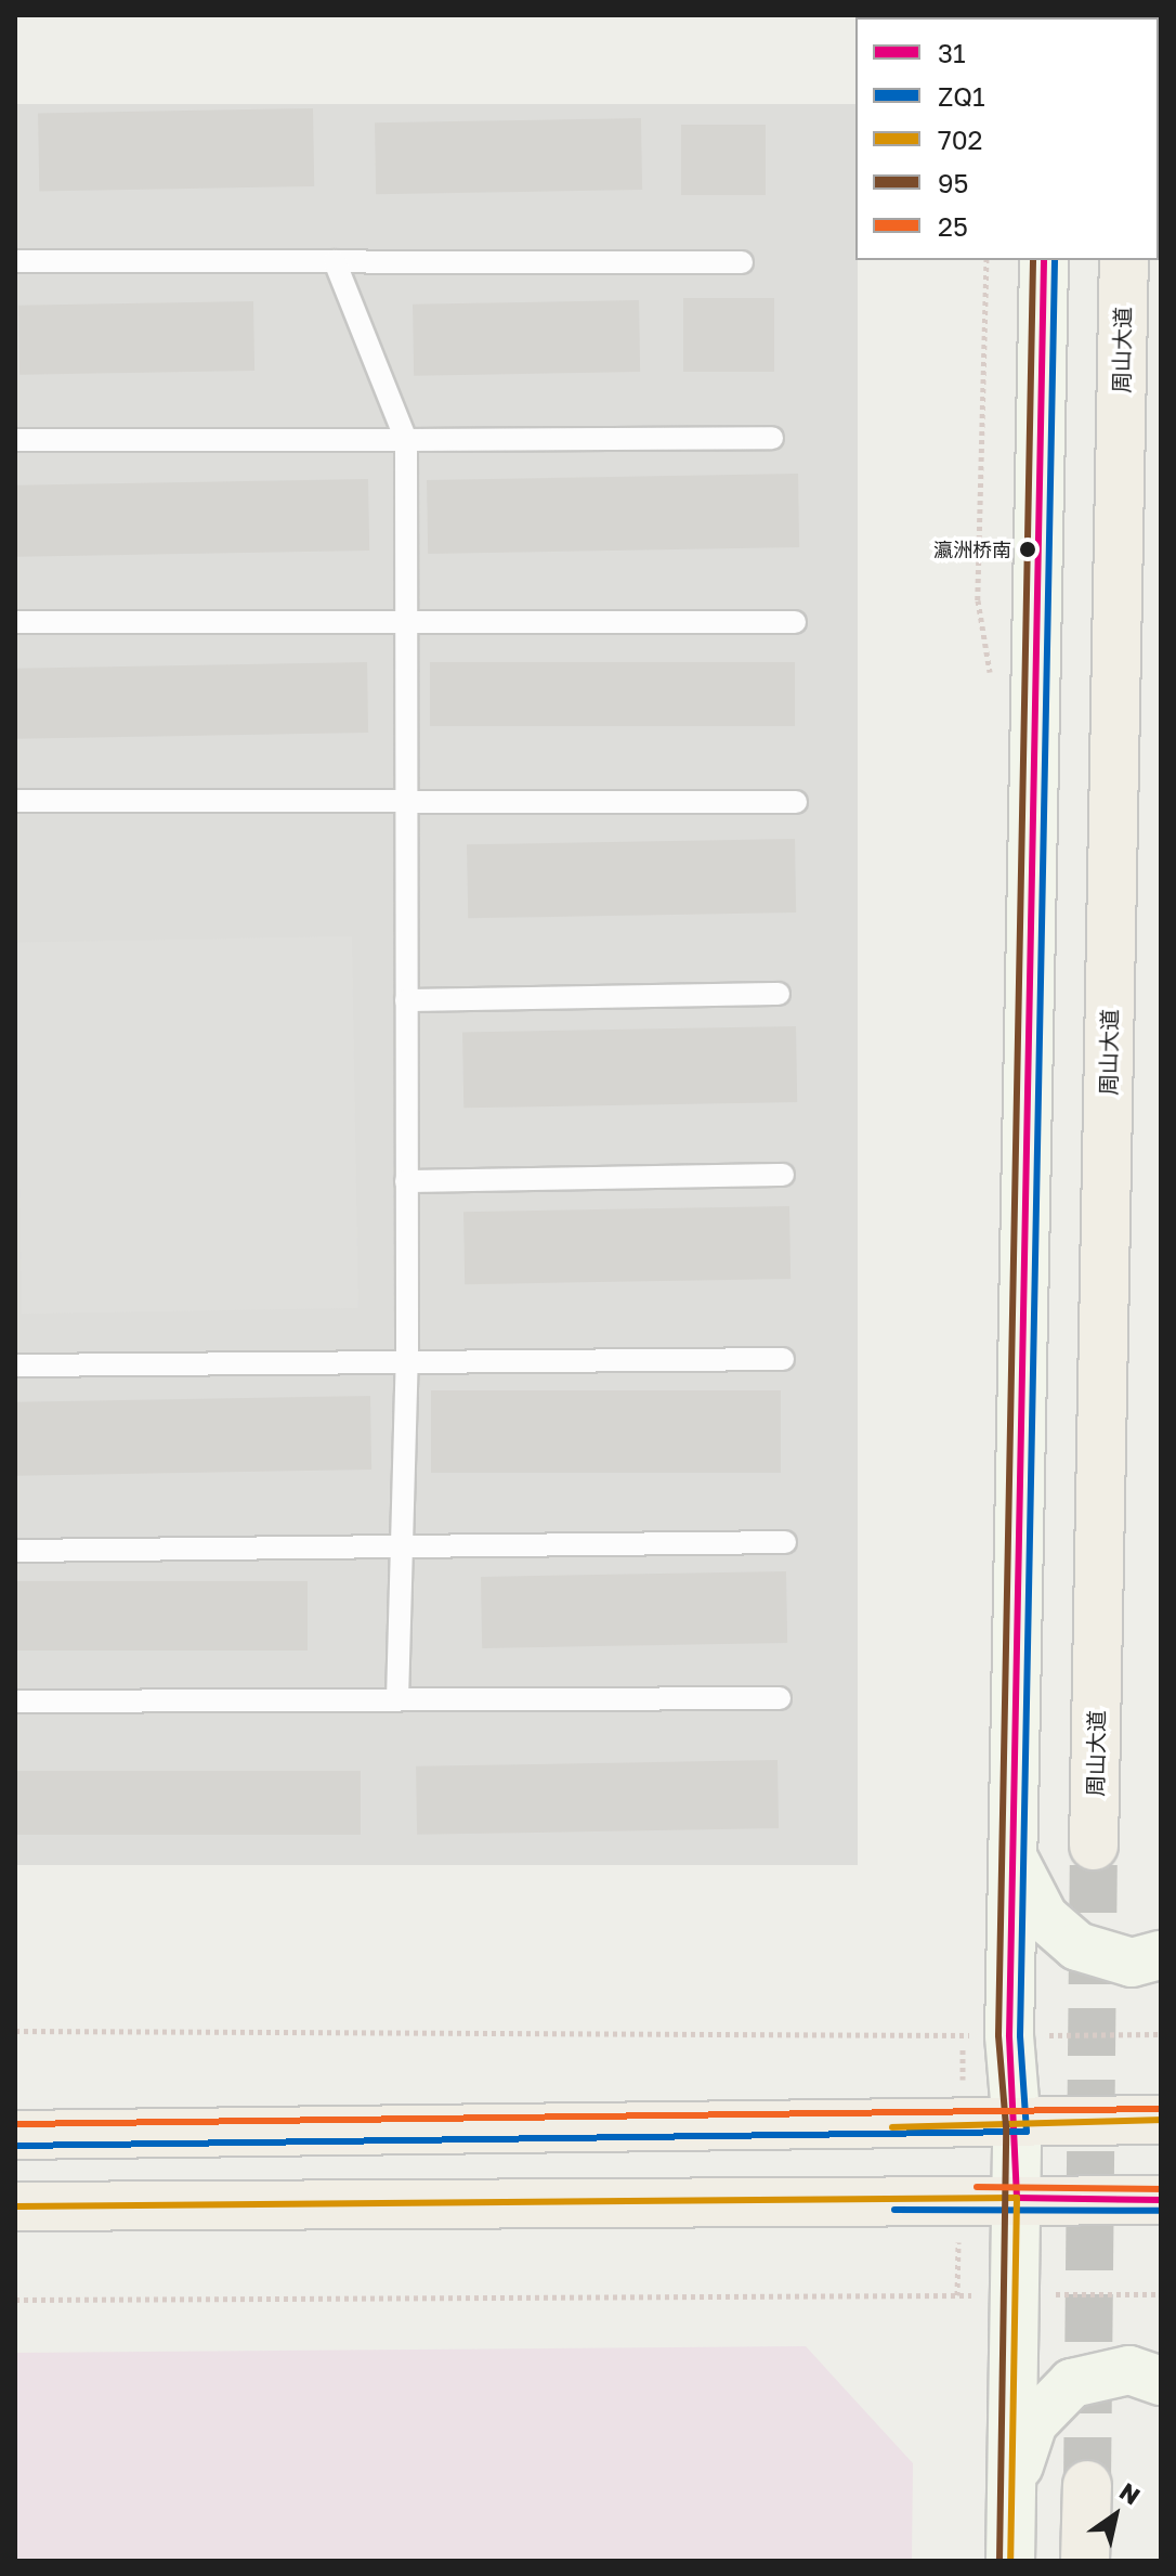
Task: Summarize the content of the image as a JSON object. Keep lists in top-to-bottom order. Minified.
{"streets":{"main road":["周山大道"]},"places":["瀛洲桥南"],"lines":["transit line 31","transit line ZQ1","transit line 95","transit line 25","transit line 702"],"legend":["31","ZQ1","702","95","25"],"north":"top right"}
